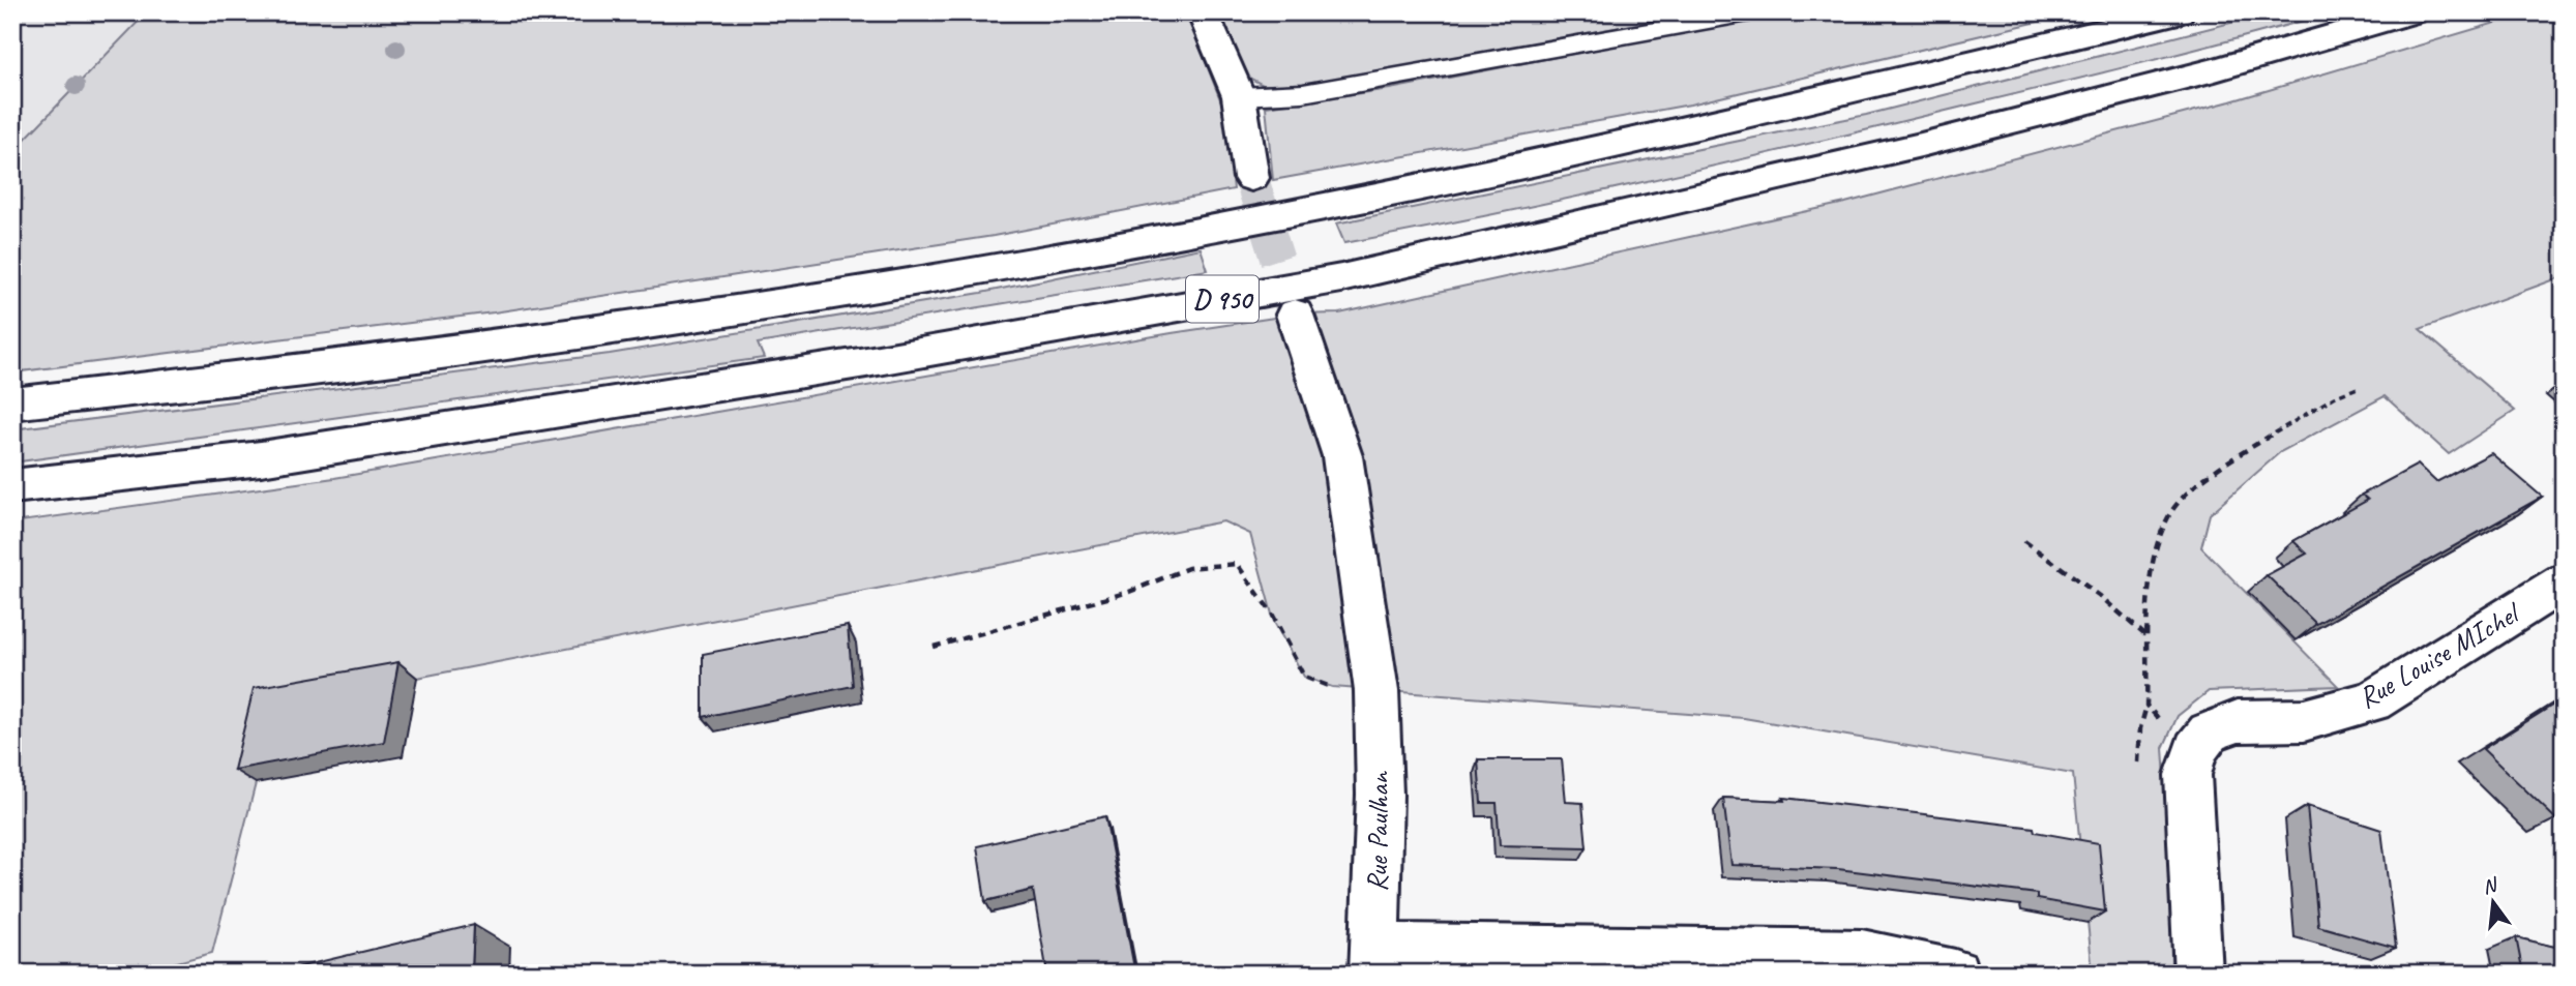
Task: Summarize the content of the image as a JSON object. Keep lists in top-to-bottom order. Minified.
{"streets":{"main road":["D 950","Rue Louise MIchel","Rue Paulhan"]},"north":"top"}
